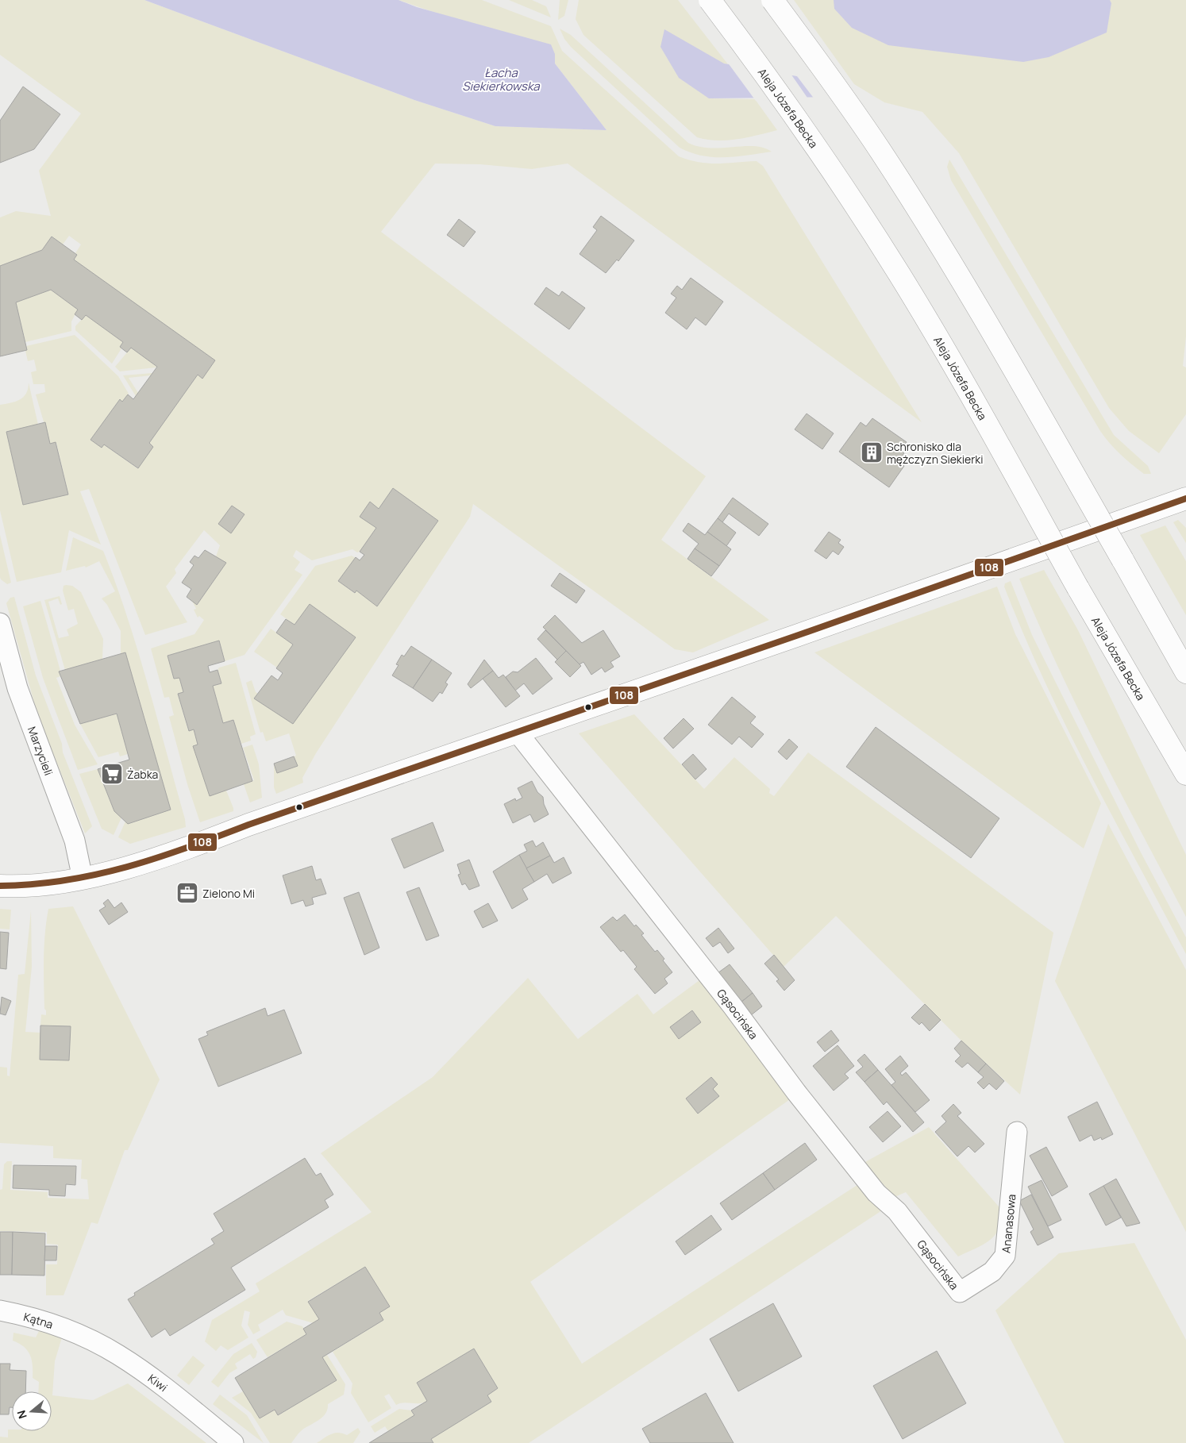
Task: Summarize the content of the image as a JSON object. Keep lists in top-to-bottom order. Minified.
{"streets":{"main road":["Aleja Józefa Becka"],"street":["Marzycieli","Gąsocińska","Ananasowa","Kątna","Kiwi"]},"crossings":[["Gąsocińska","Ananasowa"],["Kątna","Kiwi"]],"water":["Łacha Siekierkowska"],"places":{"building":["Schronisko dla mężczyzn Siekierki"],"supermarket":["Żabka"],"office":["Zielono Mi"]},"lines":["transit line 108"],"north":"left"}
